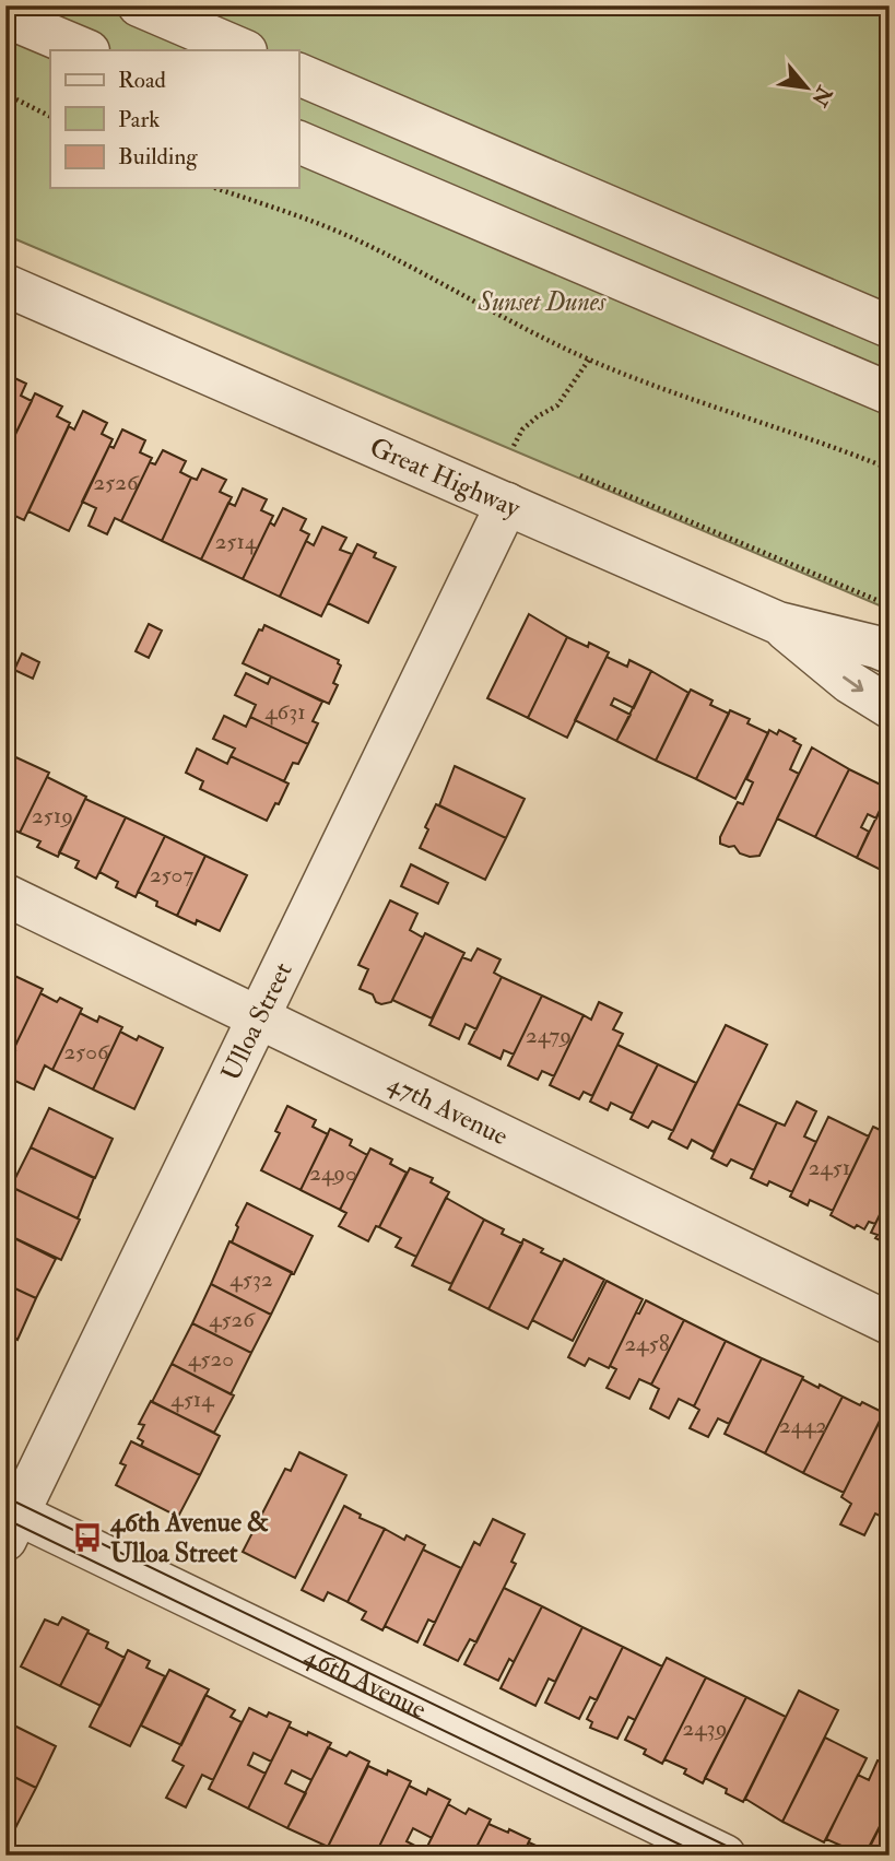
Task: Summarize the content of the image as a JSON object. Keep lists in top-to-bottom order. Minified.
{"streets":{"street":["Great Highway","Ulloa Street","47th Avenue","46th Avenue"]},"crossings":[["Great Highway","Ulloa Street"],["Ulloa Street","47th Avenue"],["Ulloa Street","46th Avenue"]],"parks":["Sunset Dunes"],"places":{"bus stop":["46th Avenue & Ulloa Street"]},"house_numbers":["2526","2514","4631","2519","2507","2479","2506","2451","2490","4532","4526","2458","4520","4514","2442","2439"],"legend":["Road","Park","Building"],"north":"bottom right"}
